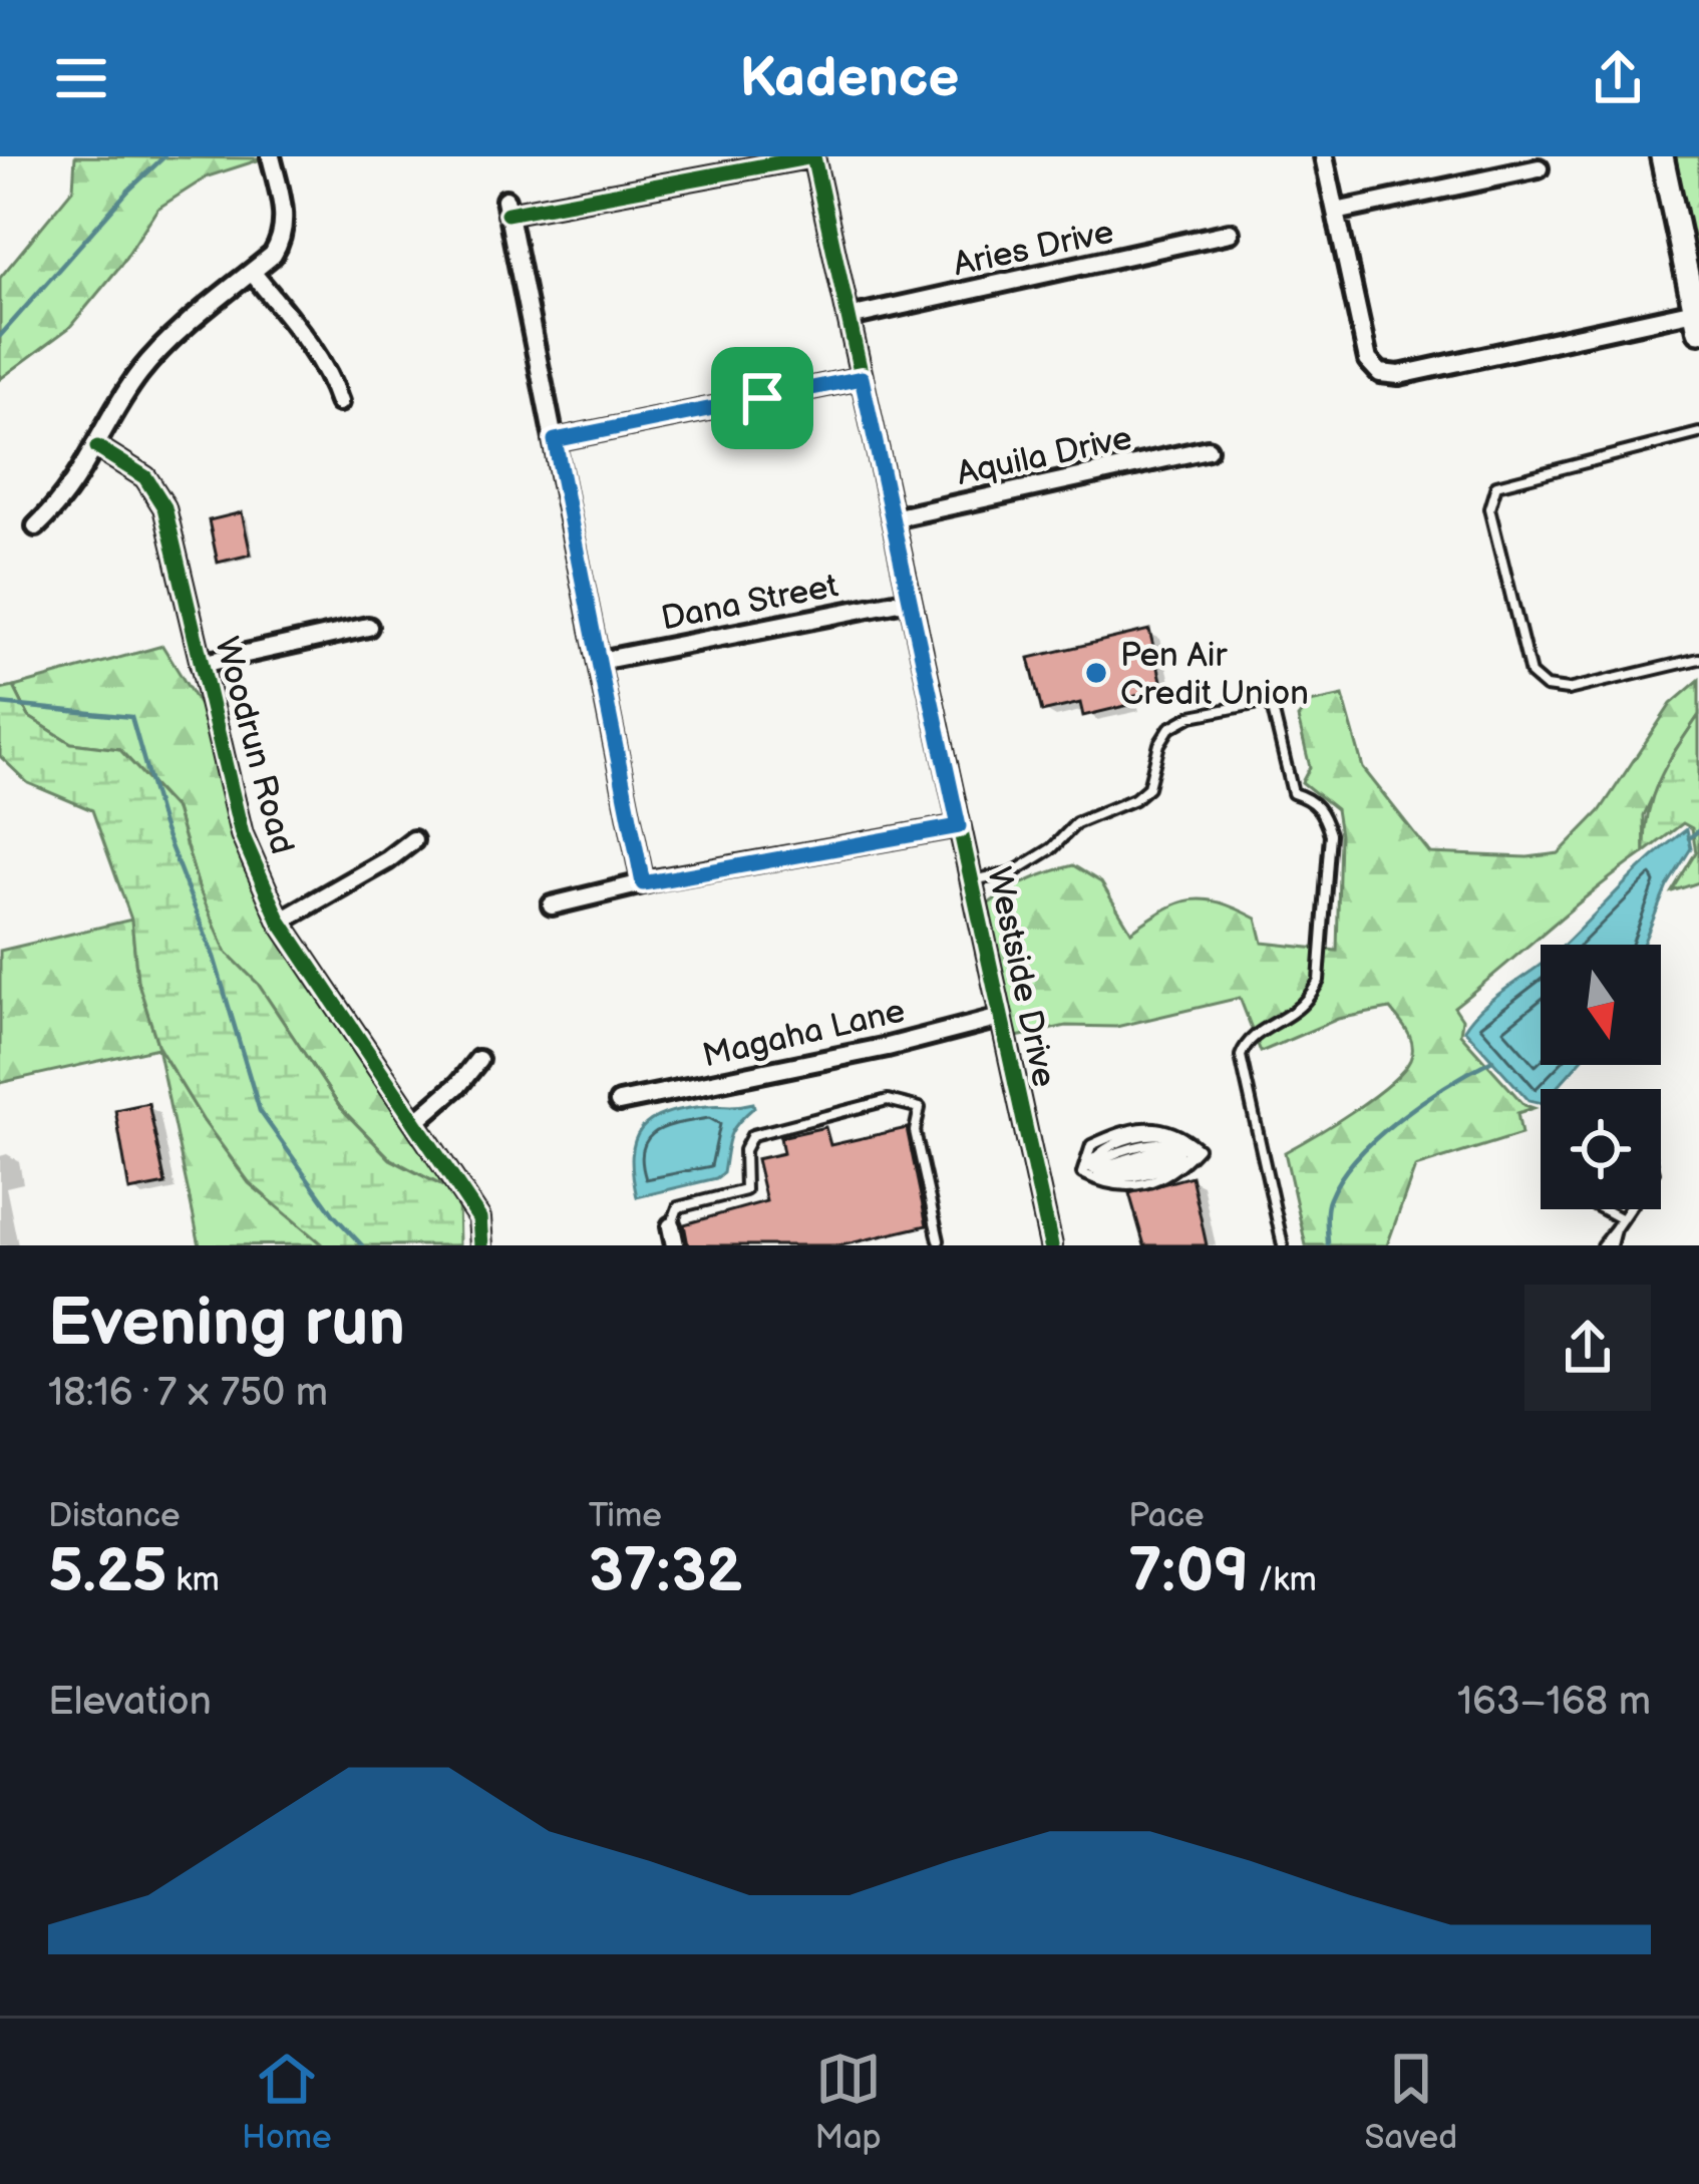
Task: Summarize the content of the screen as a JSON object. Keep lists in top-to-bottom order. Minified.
{"streets":{"street":["Aries Drive","Aquila Drive","Dana Street","Woodrun Road","Westside Drive","Magaha Lane"]},"crossings":[["Aries Drive","Westside Drive"],["Aquila Drive","Westside Drive"],["Dana Street","Westside Drive"],["Westside Drive","Magaha Lane"]],"places":["Pen Air Credit Union"],"north":"bottom","page":{"header":"Kadence","heading":["Evening run","18:16 · 7 × 750 m"],"stats":[["Distance","5.25 km"],["Time","37:32"],["Pace","7:09 /km"]],"chart":["Elevation","163–168 m"],"tabs":["Home","Map","Saved"]}}
